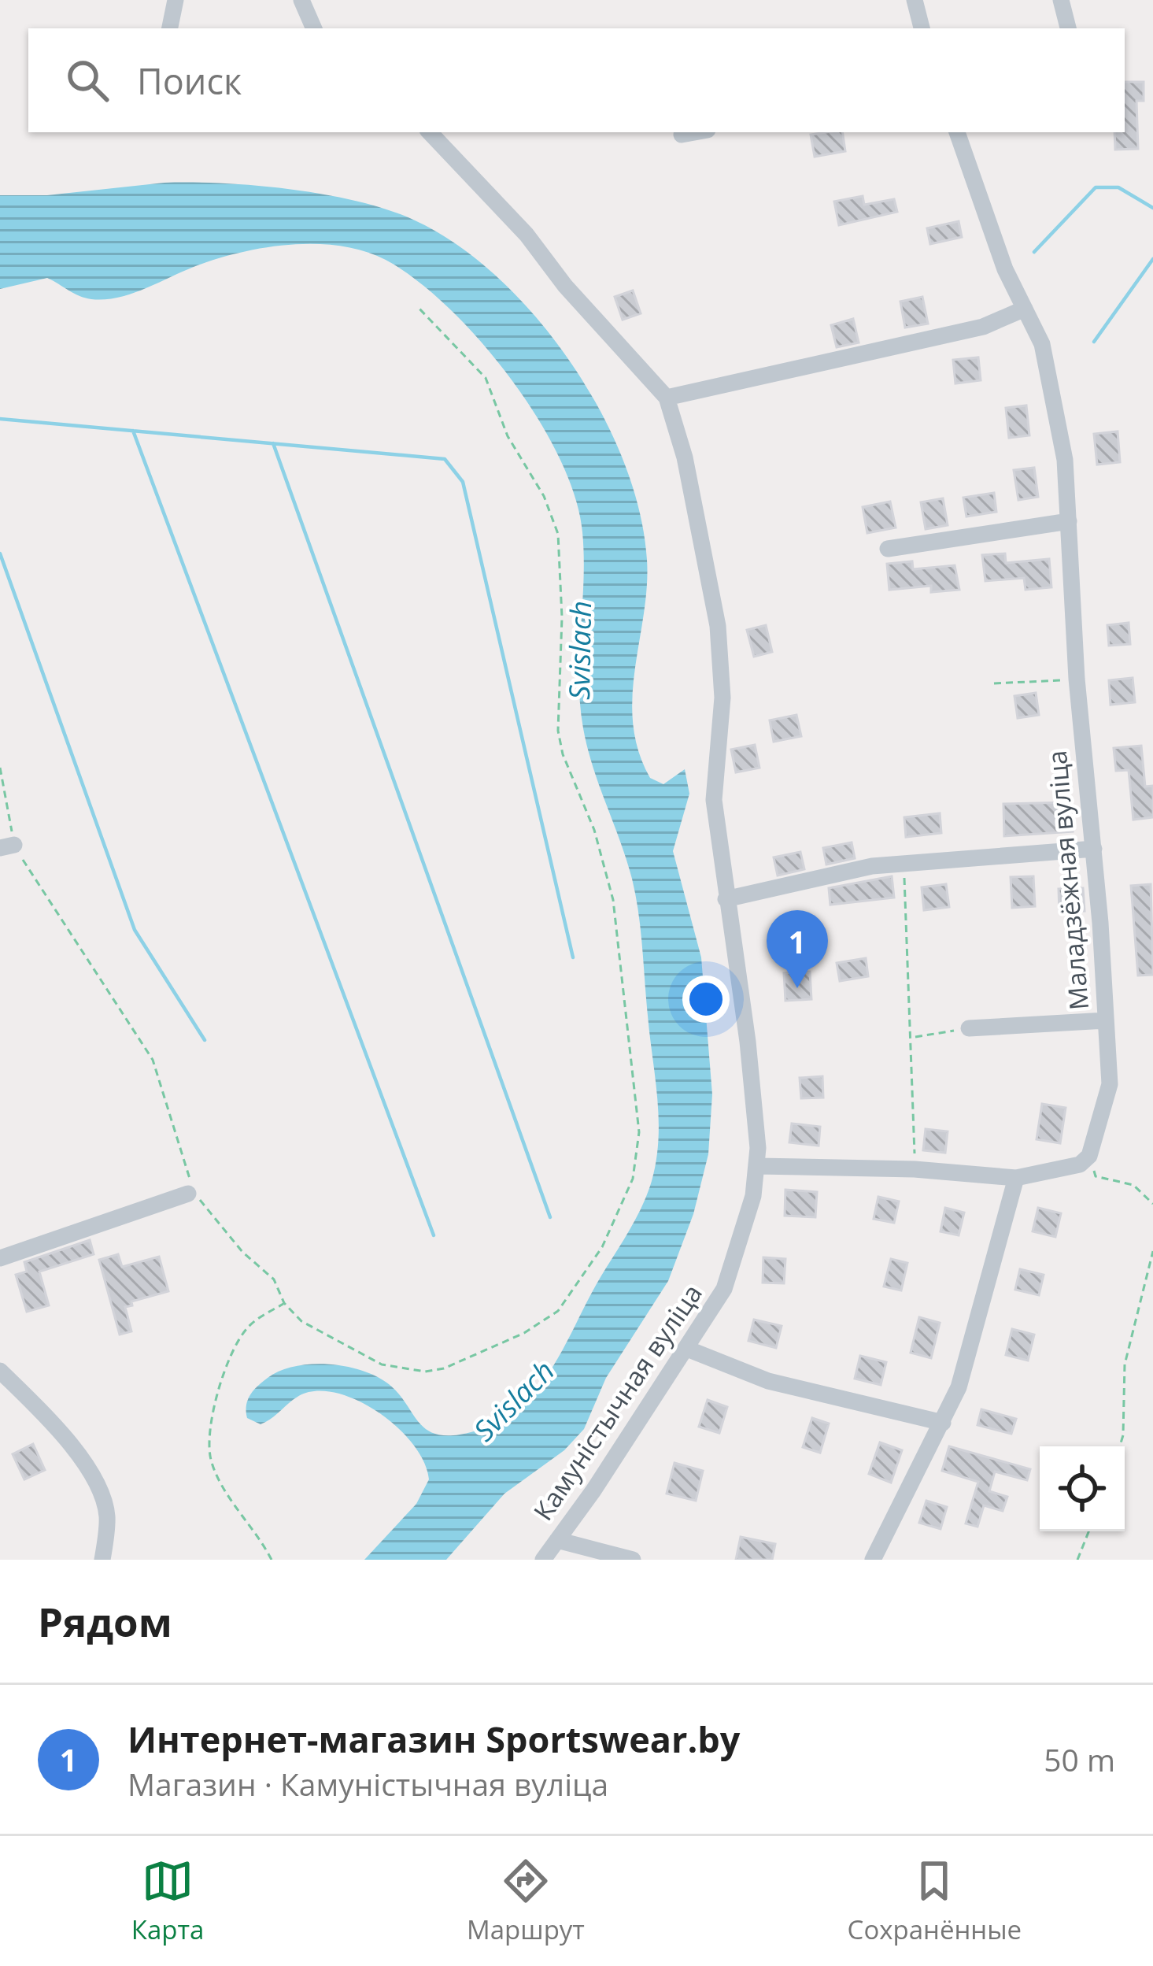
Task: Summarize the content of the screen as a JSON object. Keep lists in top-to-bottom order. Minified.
{"streets":{"street":["Маладзёжная вуліца","Камуністычная вуліца"]},"water":["Svislach"],"page":{"search":"Поиск","pins":"1","heading":"Рядом","list":[{"mark":"1","name":"Интернет-магазин Sportswear.by","note":"Магазин · Камуністычная вуліца","value":"50 m"}],"nav":["Карта","Маршрут","Сохранённые"]}}
